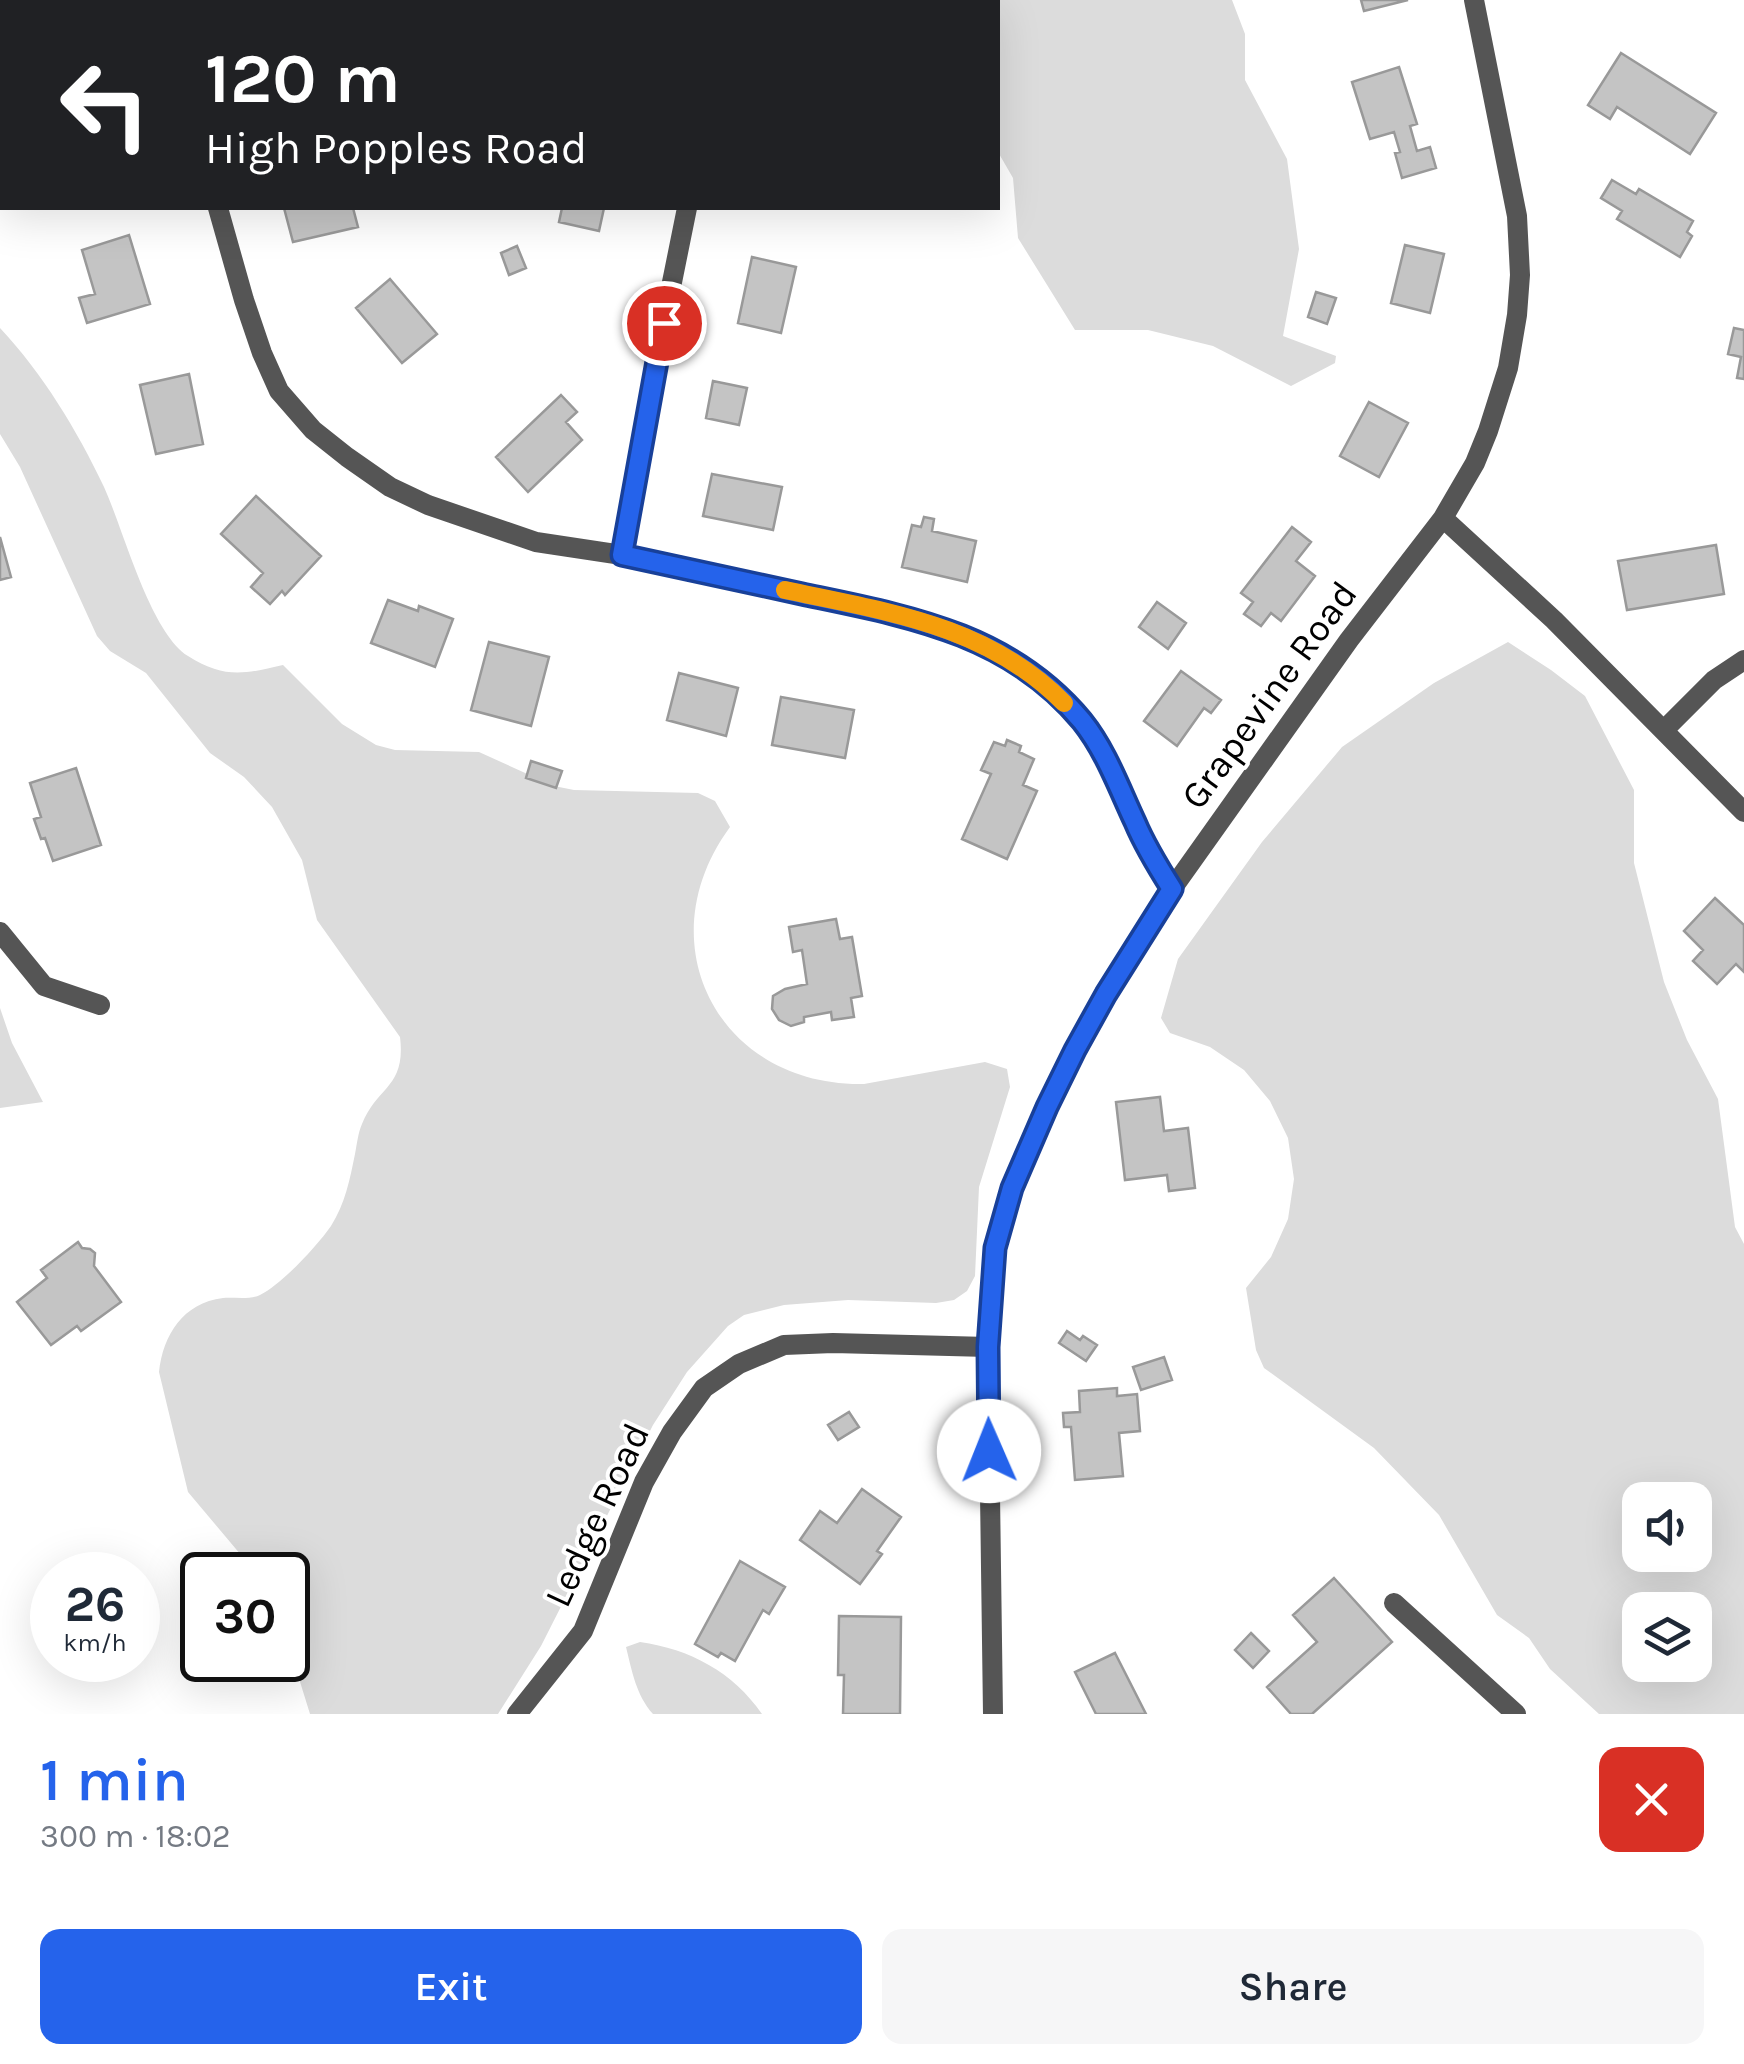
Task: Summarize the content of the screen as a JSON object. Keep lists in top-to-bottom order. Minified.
{"streets":{"street":["Grapevine Road","Ledge Road"]},"crossings":[["Grapevine Road","Ledge Road"]],"page":{"turn":["120 m","High Popples Road"],"speed":"26 km/h","limit":"30","heading":["1 min","300 m · 18:02"],"buttons":["Exit","Share"]}}
